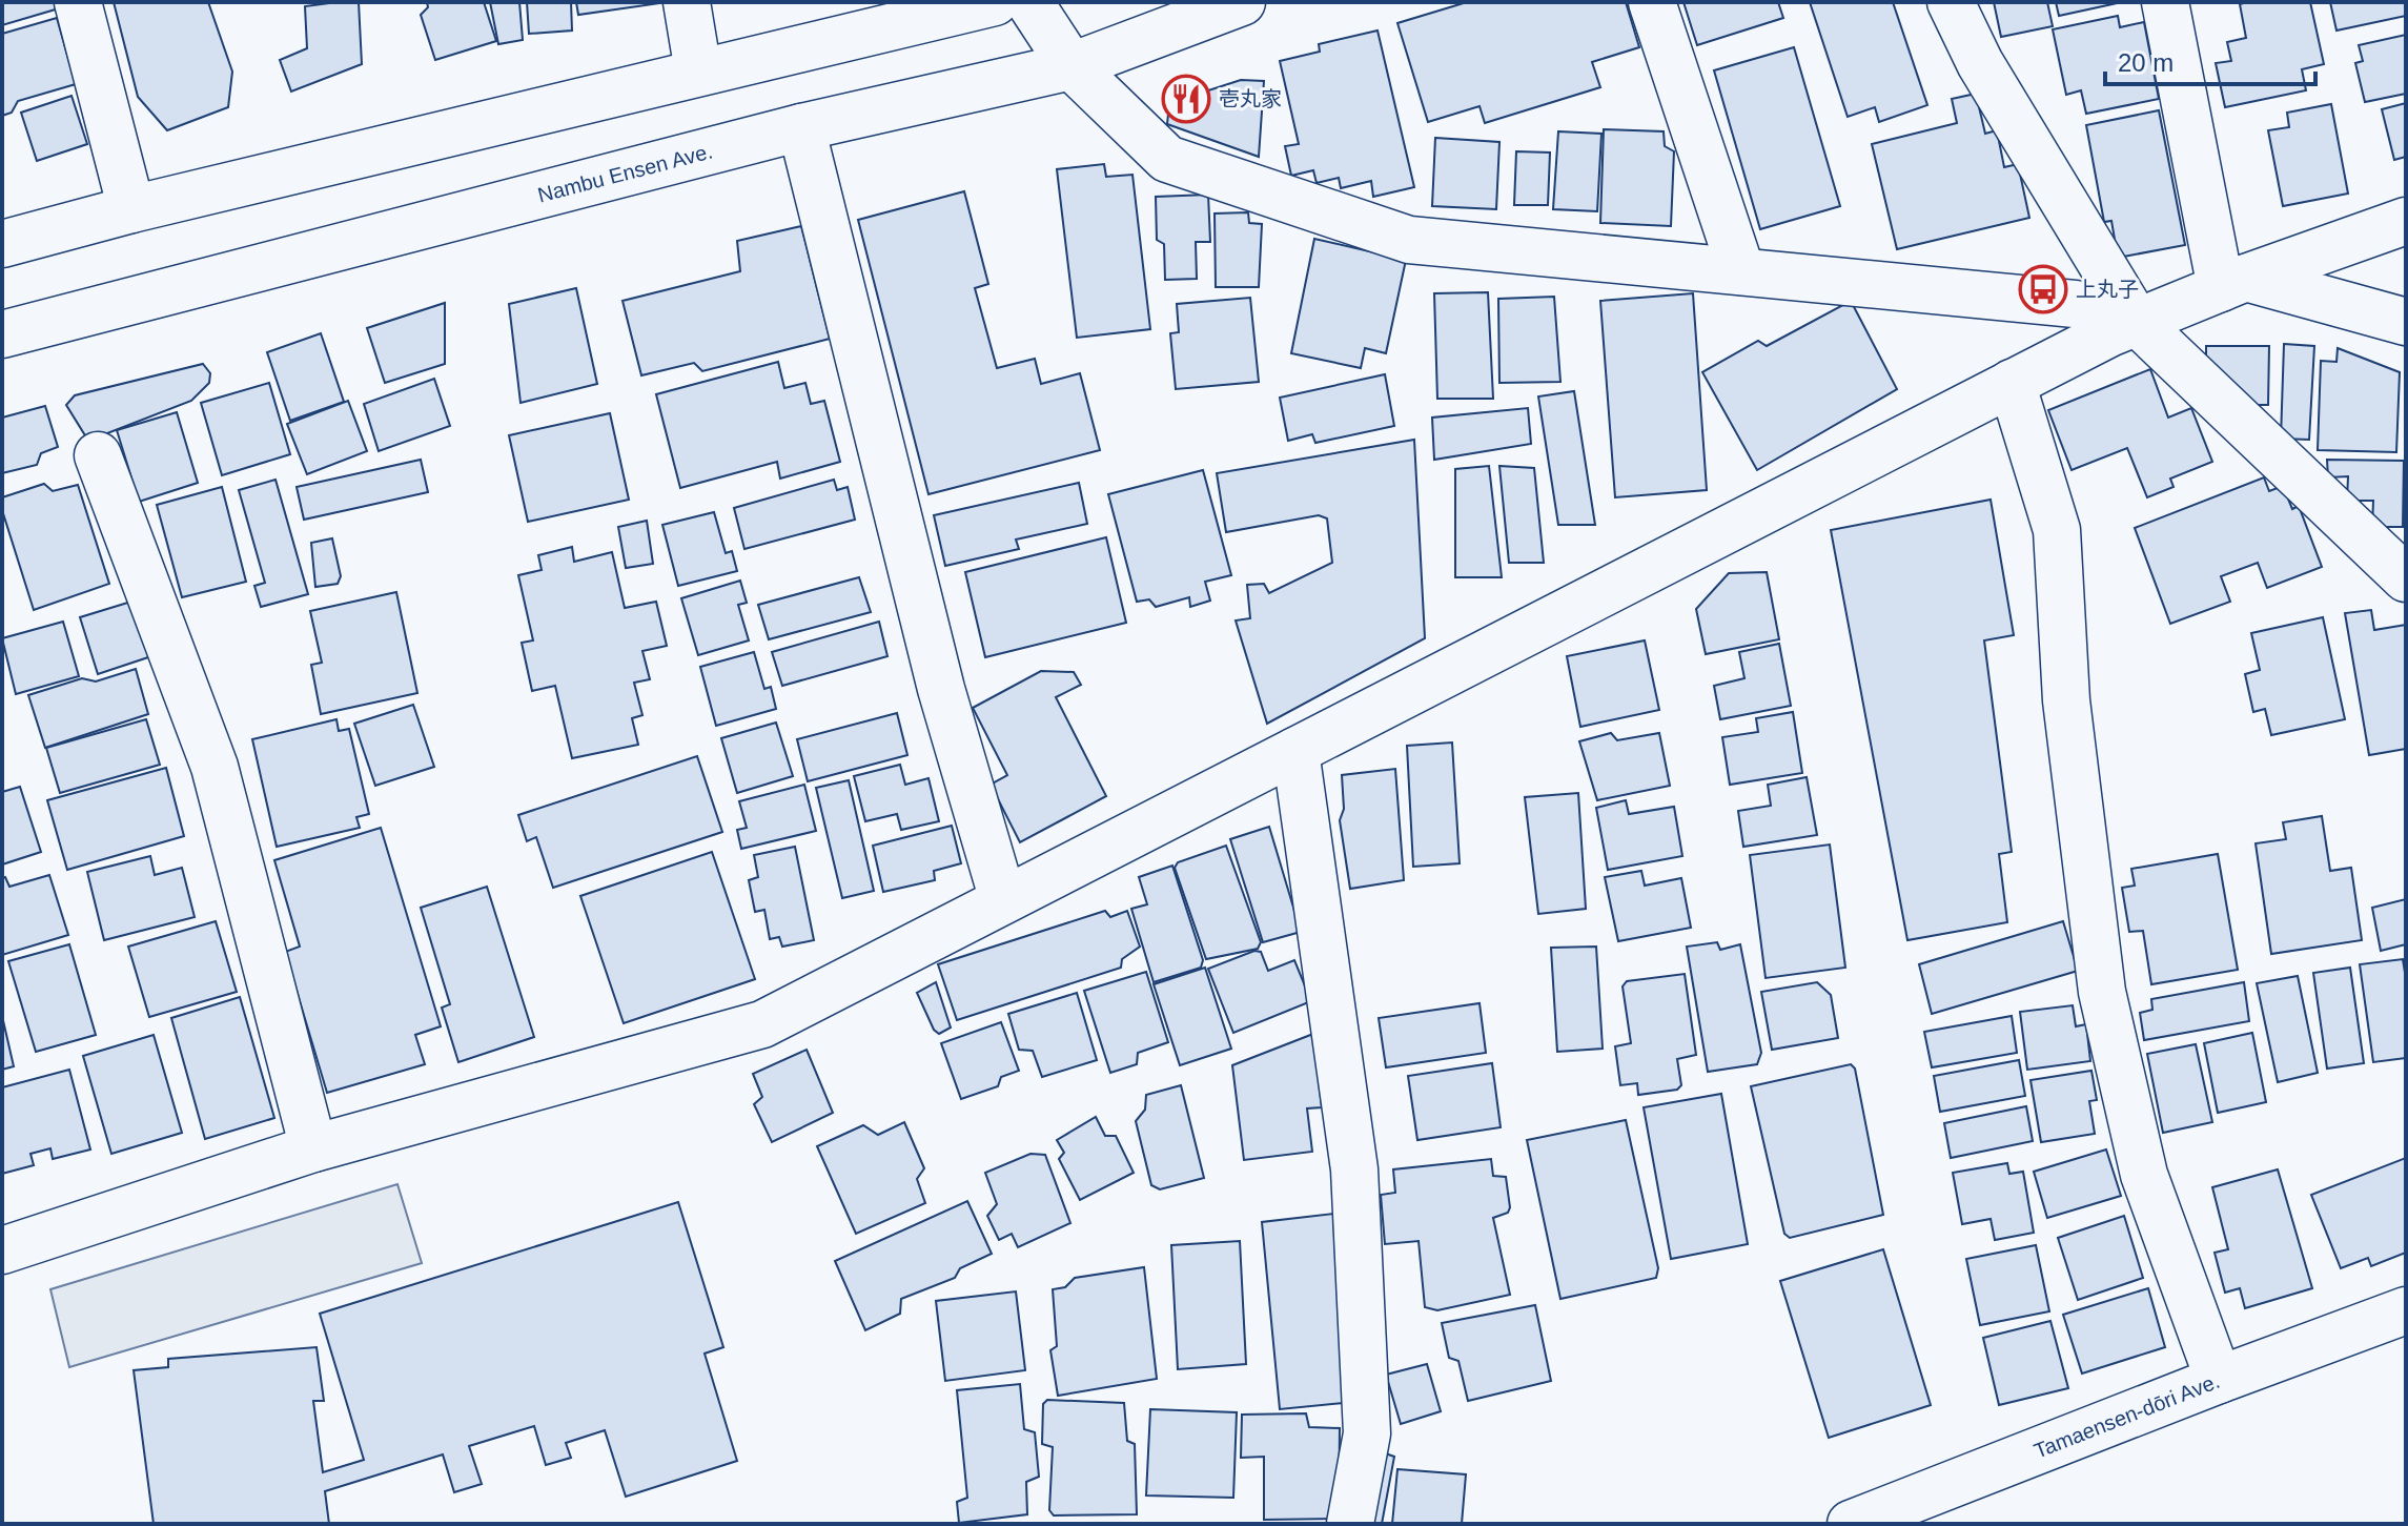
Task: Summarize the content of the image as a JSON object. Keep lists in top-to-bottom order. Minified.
{"streets":{"street":["Nambu Ensen Ave.","Tamaensen-dōri Ave."]},"places":{"restaurant":["壱丸家"],"bus stop":["上丸子"]},"scale_bar":"20 m"}
